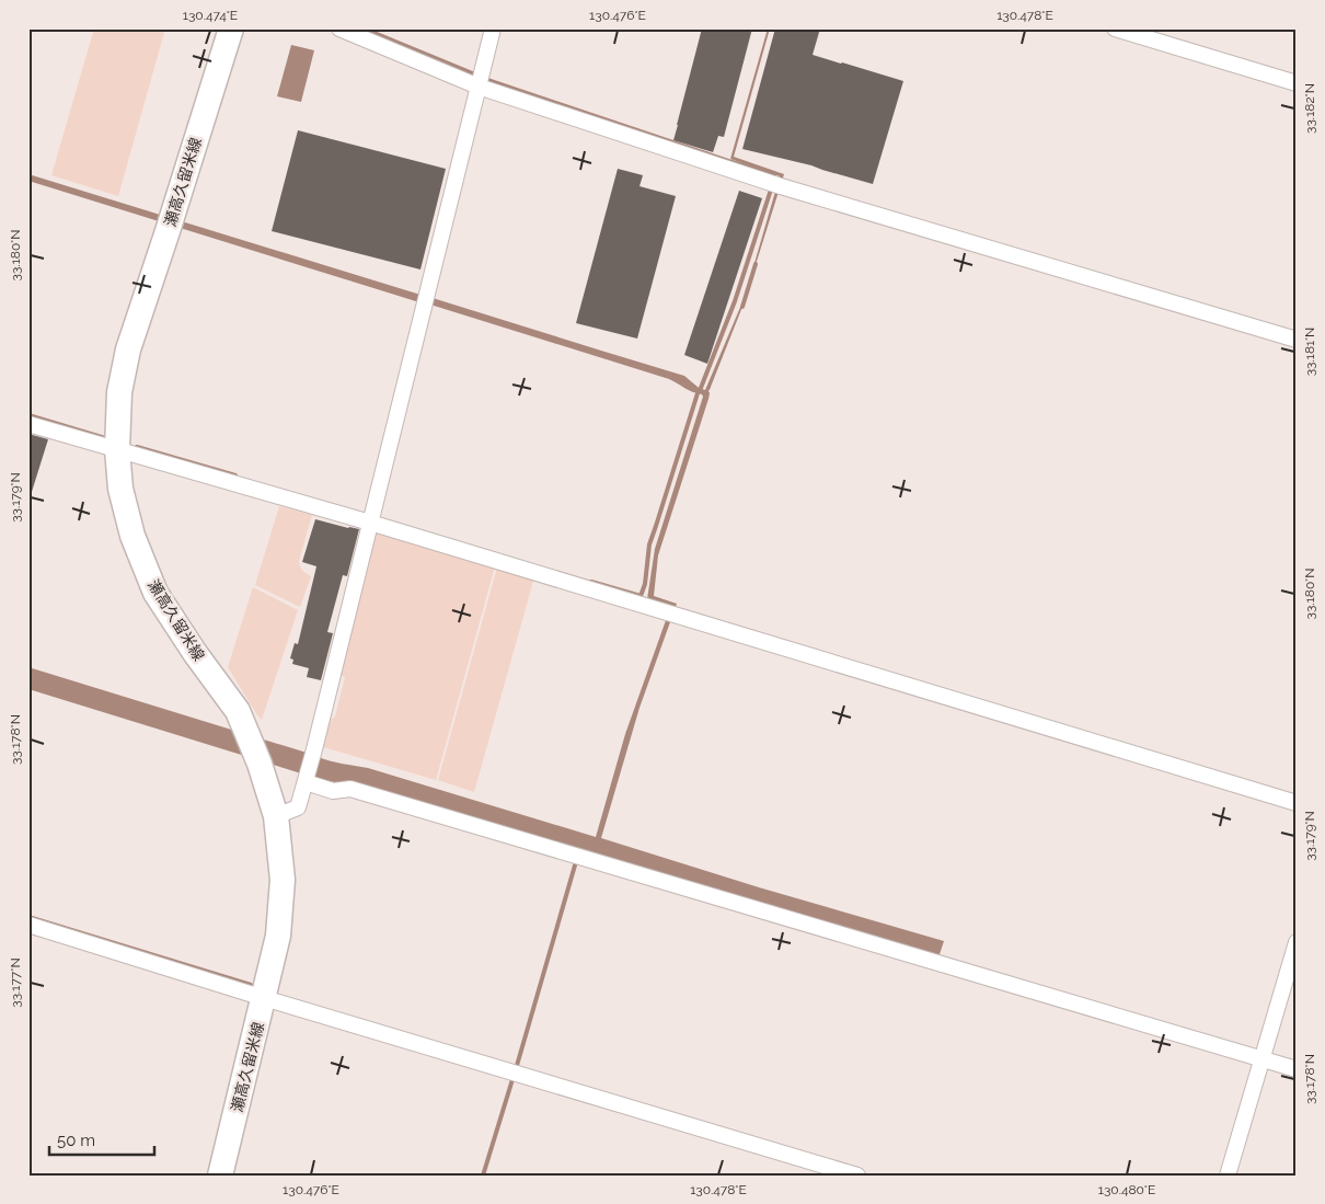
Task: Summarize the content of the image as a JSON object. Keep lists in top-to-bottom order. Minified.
{"streets":{"main road":["瀬高久留米線"]},"scale_bar":"50 m","coordinates":["130.474°E","130.476°E","130.478°E","33.182°N","33.180°N","33.181°N","33.179°N","33.178°N","33.177°N","130.480°E"]}
